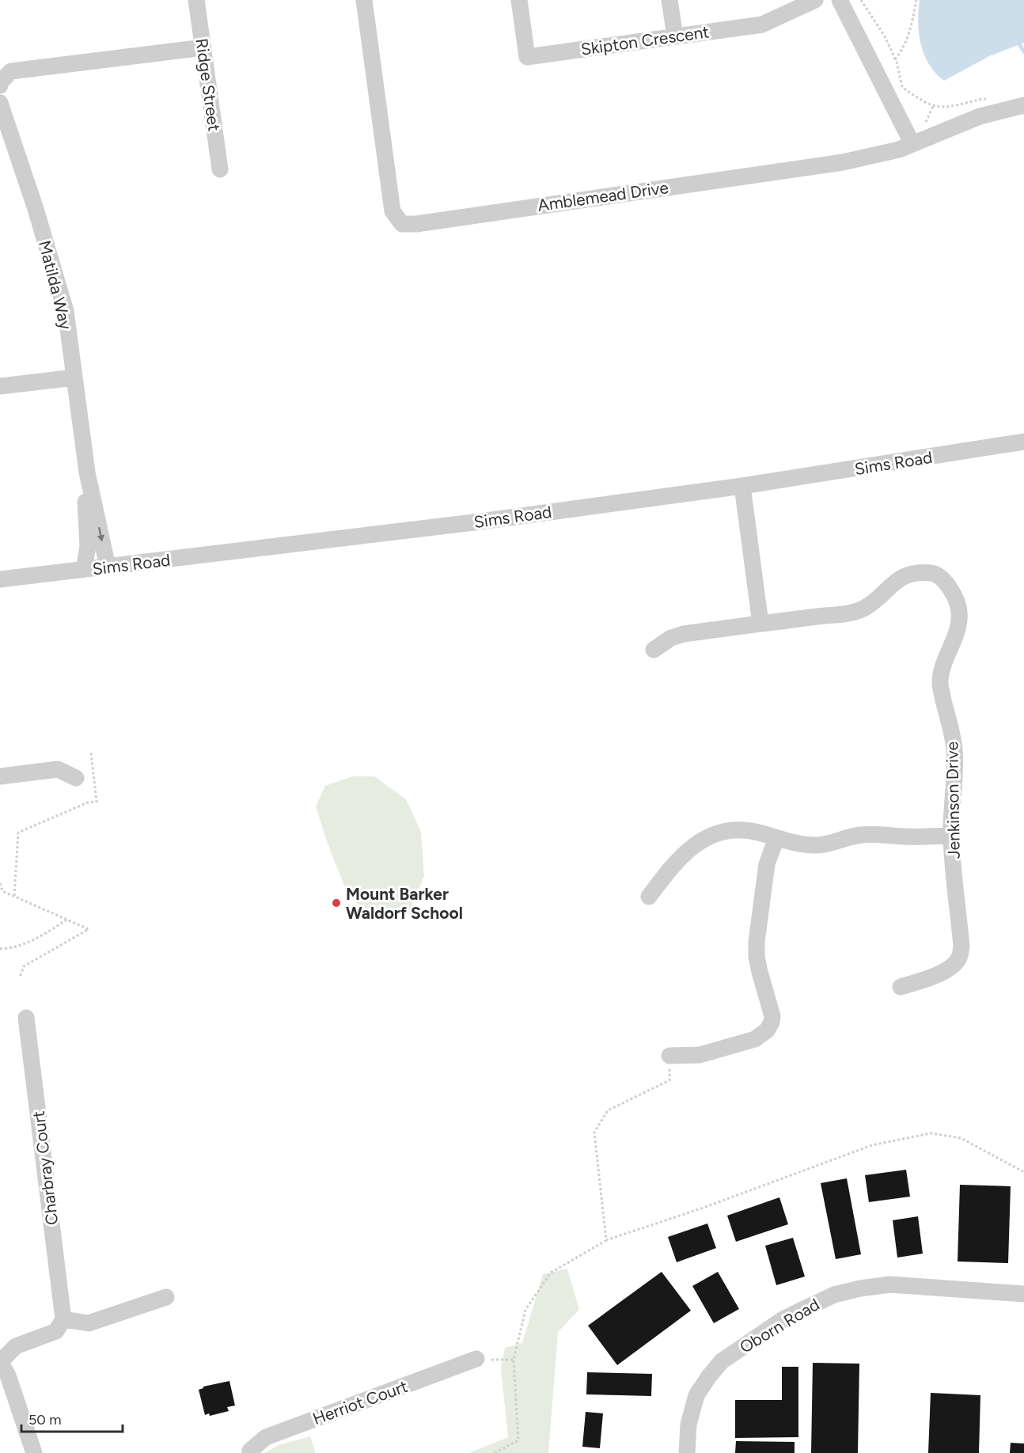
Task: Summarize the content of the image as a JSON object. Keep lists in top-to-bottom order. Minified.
{"streets":{"street":["Skipton Crescent","Ridge Street","Amblemead Drive","Matilda Way","Sims Road","Jenkinson Drive","Charbray Court","Oborn Road","Herriot Court"]},"crossings":[["Matilda Way","Sims Road"]],"places":["Mount Barker Waldorf School"],"scale_bar":"50 m"}
